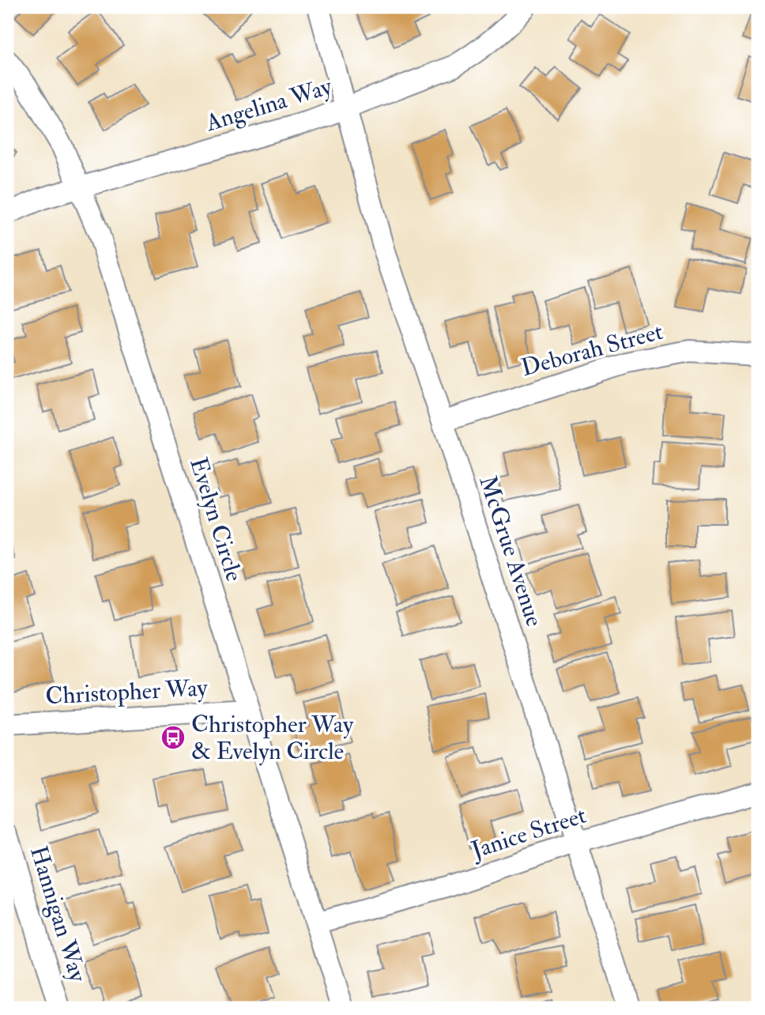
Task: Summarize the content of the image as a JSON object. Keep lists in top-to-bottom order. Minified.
{"streets":{"street":["Angelina Way","Deborah Street","Evelyn Circle","McGrue Avenue","Christopher Way","Janice Street","Hannigan Way"]},"crossings":[["Angelina Way","Evelyn Circle"],["Angelina Way","McGrue Avenue"],["Deborah Street","McGrue Avenue"],["Evelyn Circle","Christopher Way"],["Evelyn Circle","Janice Street"],["McGrue Avenue","Janice Street"]],"places":{"bus stop":["Christopher Way & Evelyn Circle"]}}
